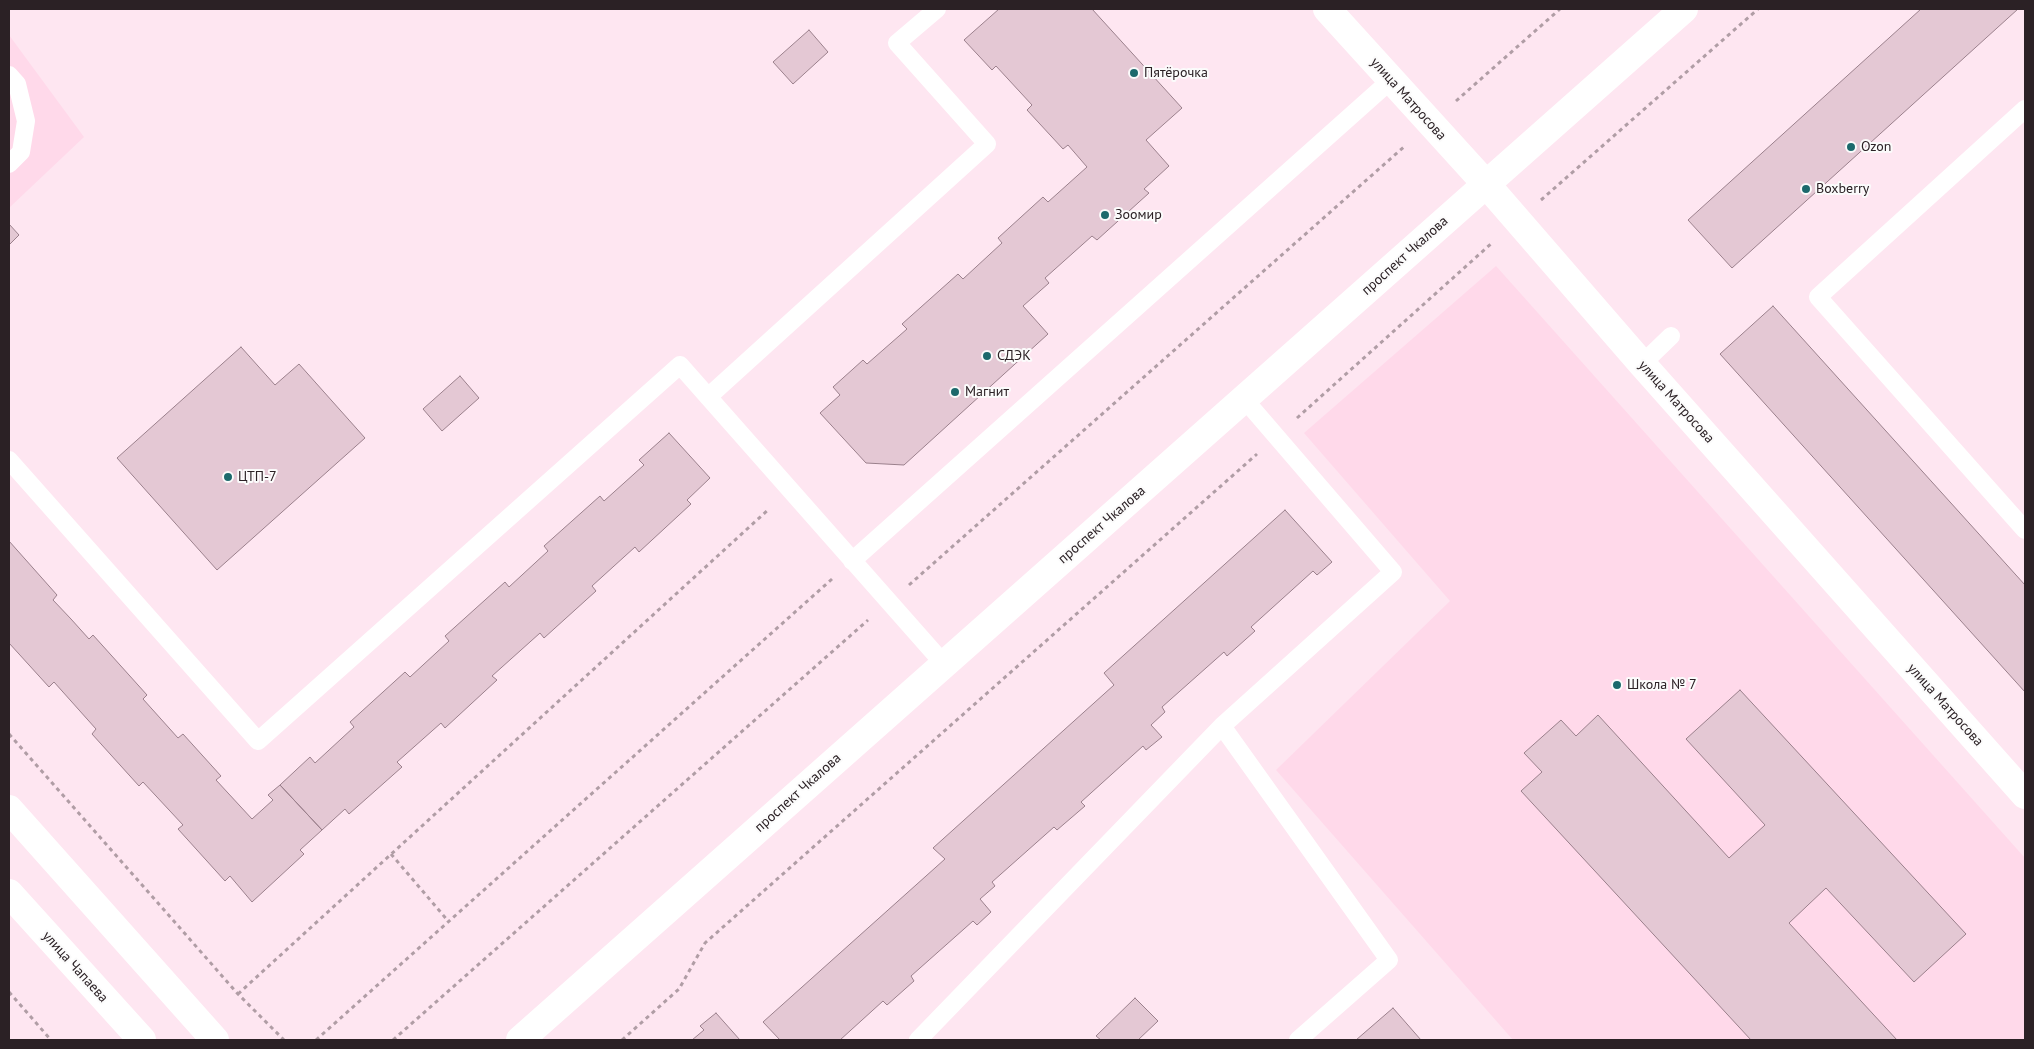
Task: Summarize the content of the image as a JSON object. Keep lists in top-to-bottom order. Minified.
{"streets":{"street":["улица Матросова","проспект Чкалова","улица Чапаева"]},"crossings":[["улица Матросова","проспект Чкалова"]],"places":["Пятёрочка","Ozon","Boxberry","Зоомир","СДЭК","Магнит","ЦТП-7","Школа № 7"]}
